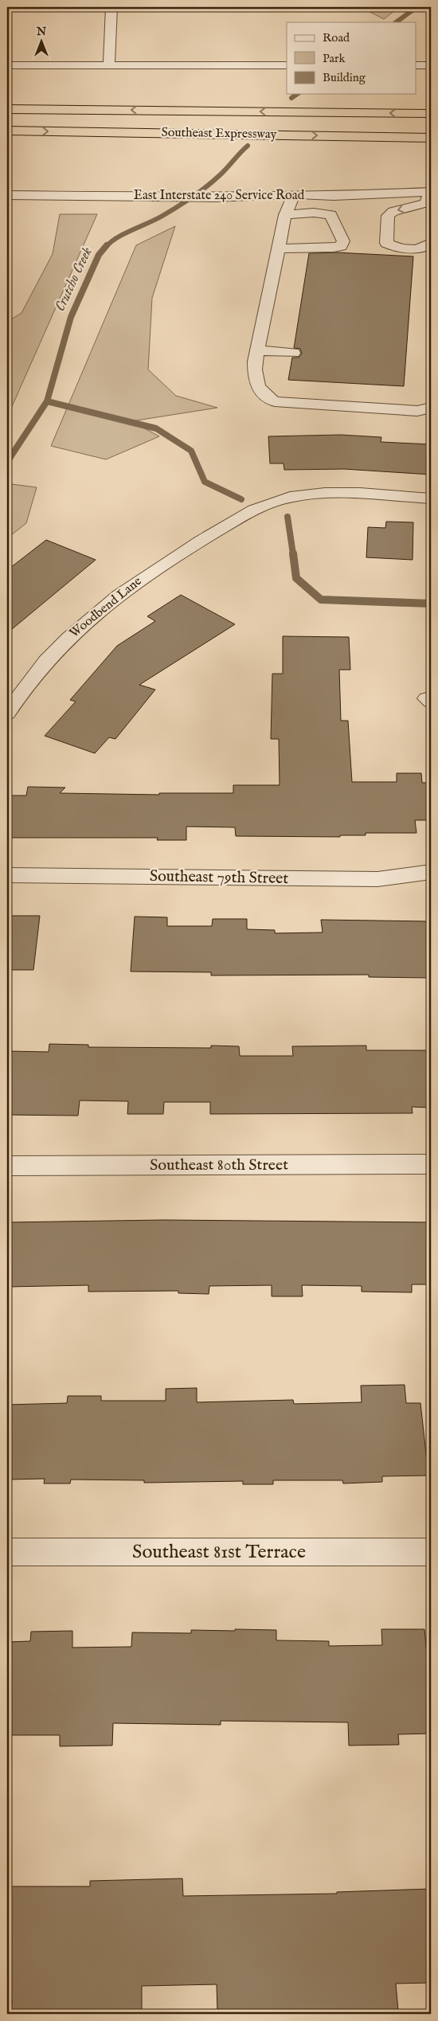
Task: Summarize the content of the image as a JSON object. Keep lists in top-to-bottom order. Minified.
{"streets":{"highway":["Southeast Expressway"],"street":["East Interstate 240 Service Road","Woodbend Lane","Southeast 79th Street","Southeast 80th Street","Southeast 81st Terrace"]},"water":["Crutcho Creek"],"legend":["Road","Park","Building"],"north":"top"}
